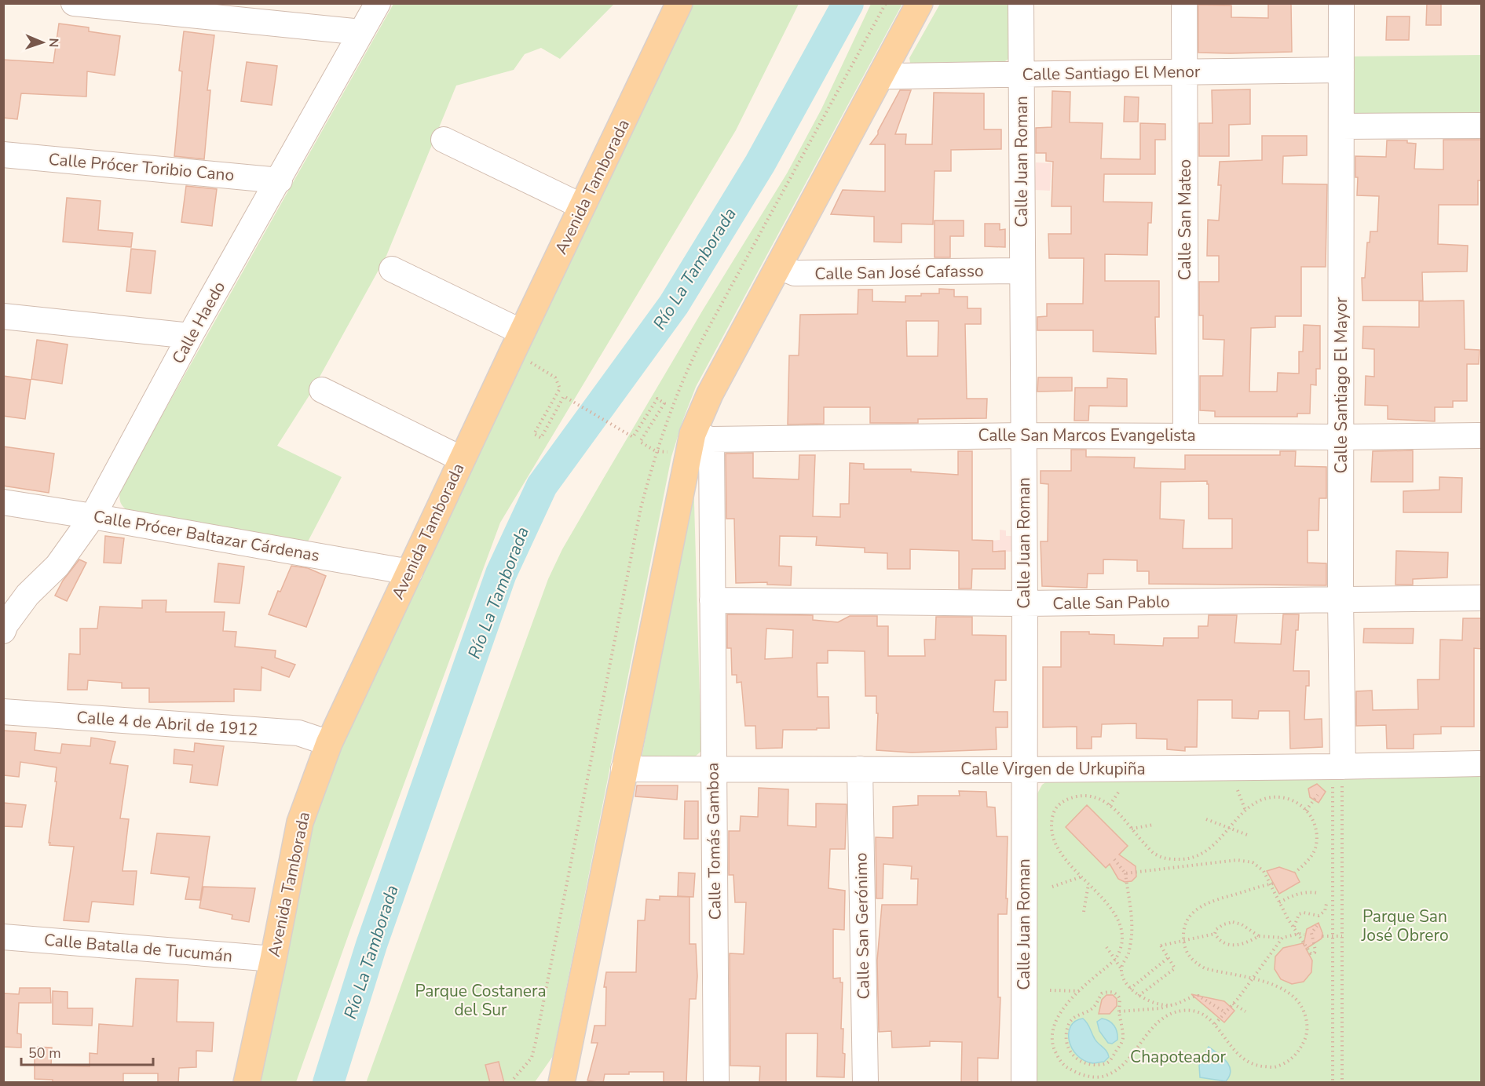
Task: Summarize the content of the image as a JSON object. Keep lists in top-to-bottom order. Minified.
{"streets":{"main road":["Avenida Tamborada"],"street":["Calle Santiago El Menor","Calle Juan Roman","Calle Prócer Toribio Cano","Calle San Mateo","Calle San José Cafasso","Calle Haedo","Calle Santiago El Mayor","Calle San Marcos Evangelista","Calle Prócer Baltazar Cárdenas","Calle San Pablo","Calle 4 de Abril de 1912","Calle Virgen de Urkupiña","Calle Tomás Gamboa","Calle San Gerónimo","Calle Batalla de Tucumán"]},"crossings":[["Calle Santiago El Menor","Calle Juan Roman"],["Calle Santiago El Menor","Calle San Mateo"],["Calle Santiago El Menor","Calle Santiago El Mayor"],["Calle Juan Roman","Calle San José Cafasso"],["Calle Juan Roman","Calle San Marcos Evangelista"],["Calle Juan Roman","Calle San Pablo"],["Calle Juan Roman","Calle Virgen de Urkupiña"],["Calle Prócer Toribio Cano","Calle Haedo"],["Avenida Tamborada","Calle Prócer Baltazar Cárdenas"],["Avenida Tamborada","Calle 4 de Abril de 1912"],["Avenida Tamborada","Calle Batalla de Tucumán"],["Calle San Mateo","Calle San Marcos Evangelista"],["Calle Haedo","Calle Prócer Baltazar Cárdenas"],["Calle Santiago El Mayor","Calle San Marcos Evangelista"],["Calle Santiago El Mayor","Calle San Pablo"],["Calle Santiago El Mayor","Calle Virgen de Urkupiña"],["Calle San Marcos Evangelista","Calle Tomás Gamboa"],["Calle San Pablo","Calle Tomás Gamboa"],["Calle Virgen de Urkupiña","Calle Tomás Gamboa"],["Calle Virgen de Urkupiña","Calle San Gerónimo"]],"water":["Río La Tamborada"],"parks":["Parque San José Obrero","Parque Costanera del Sur","Chapoteador"],"scale_bar":"50 m","north":"right"}
